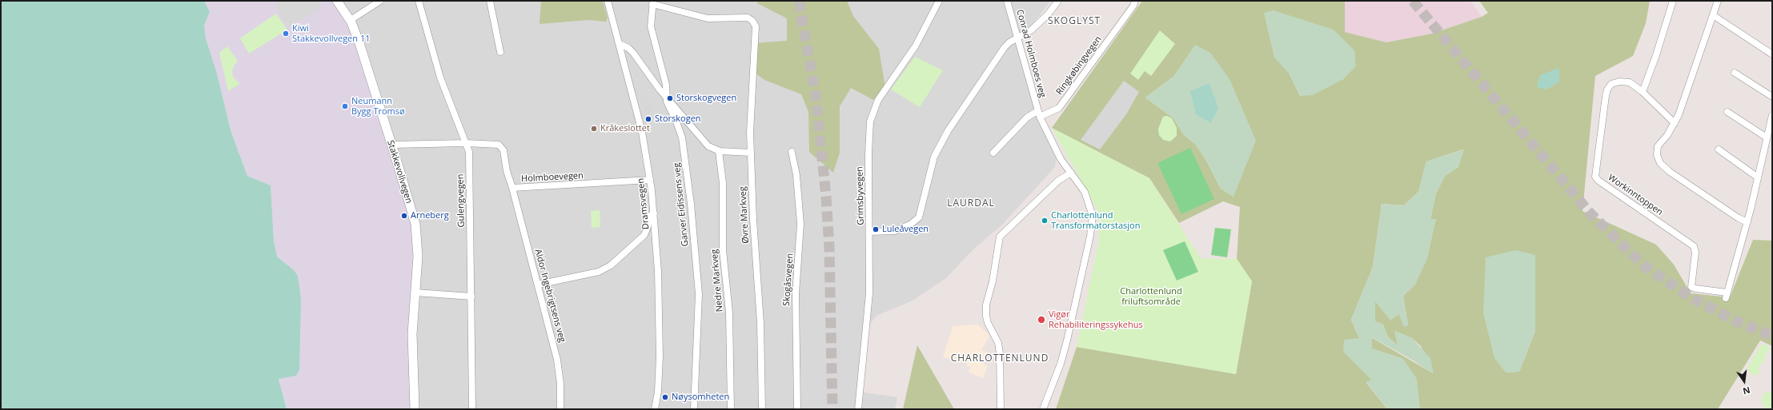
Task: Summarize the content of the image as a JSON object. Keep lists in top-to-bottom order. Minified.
{"streets":{"street":["Conrad Holmboes veg","Ringkøbingvegen","Stakkevollvegen","Holmboevegen","Workinntoppen","Grimsbyvegen","Gulengvegen","Dramsvegen","Garver Eidissens veg","Øvre Markveg","Skogåsvegen","Nedre Markveg","Aldor Ingebrigtsens veg"]},"crossings":[["Conrad Holmboes veg","Ringkøbingvegen"],["Stakkevollvegen","Holmboevegen"],["Holmboevegen","Gulengvegen"],["Holmboevegen","Dramsvegen"],["Holmboevegen","Aldor Ingebrigtsens veg"],["Garver Eidissens veg","Øvre Markveg"]],"districts":["SKOGLYST","LAURDAL","CHARLOTTENLUND"],"parks":["Charlottenlund friluftsområde"],"places":["Kiwi Stakkevollvegen 11","Storskogvegen","Neumann Bygg Tromsø","Storskogen","Kråkeslottet","Arneberg","Charlottenlund Transformatorstasjon","Luleåvegen","Vigør Rehabiliteringssykehus","Nøysomheten"],"north":"bottom"}
